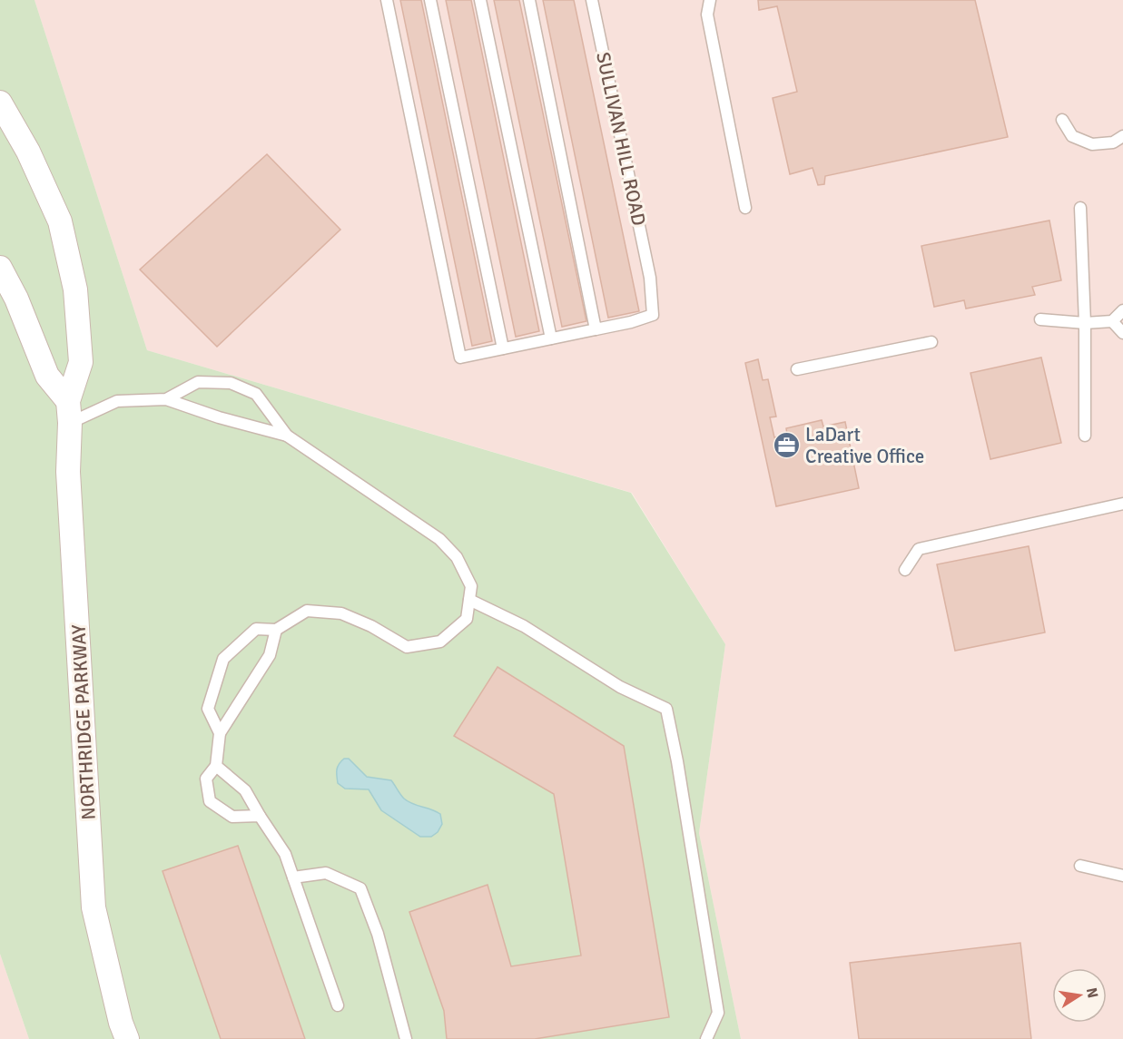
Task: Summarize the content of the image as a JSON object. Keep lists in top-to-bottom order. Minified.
{"streets":{"street":["NORTHRIDGE PARKWAY"],"lane":["SULLIVAN HILL ROAD"]},"places":{"office":["LaDart Creative Office"]},"north":"right"}
